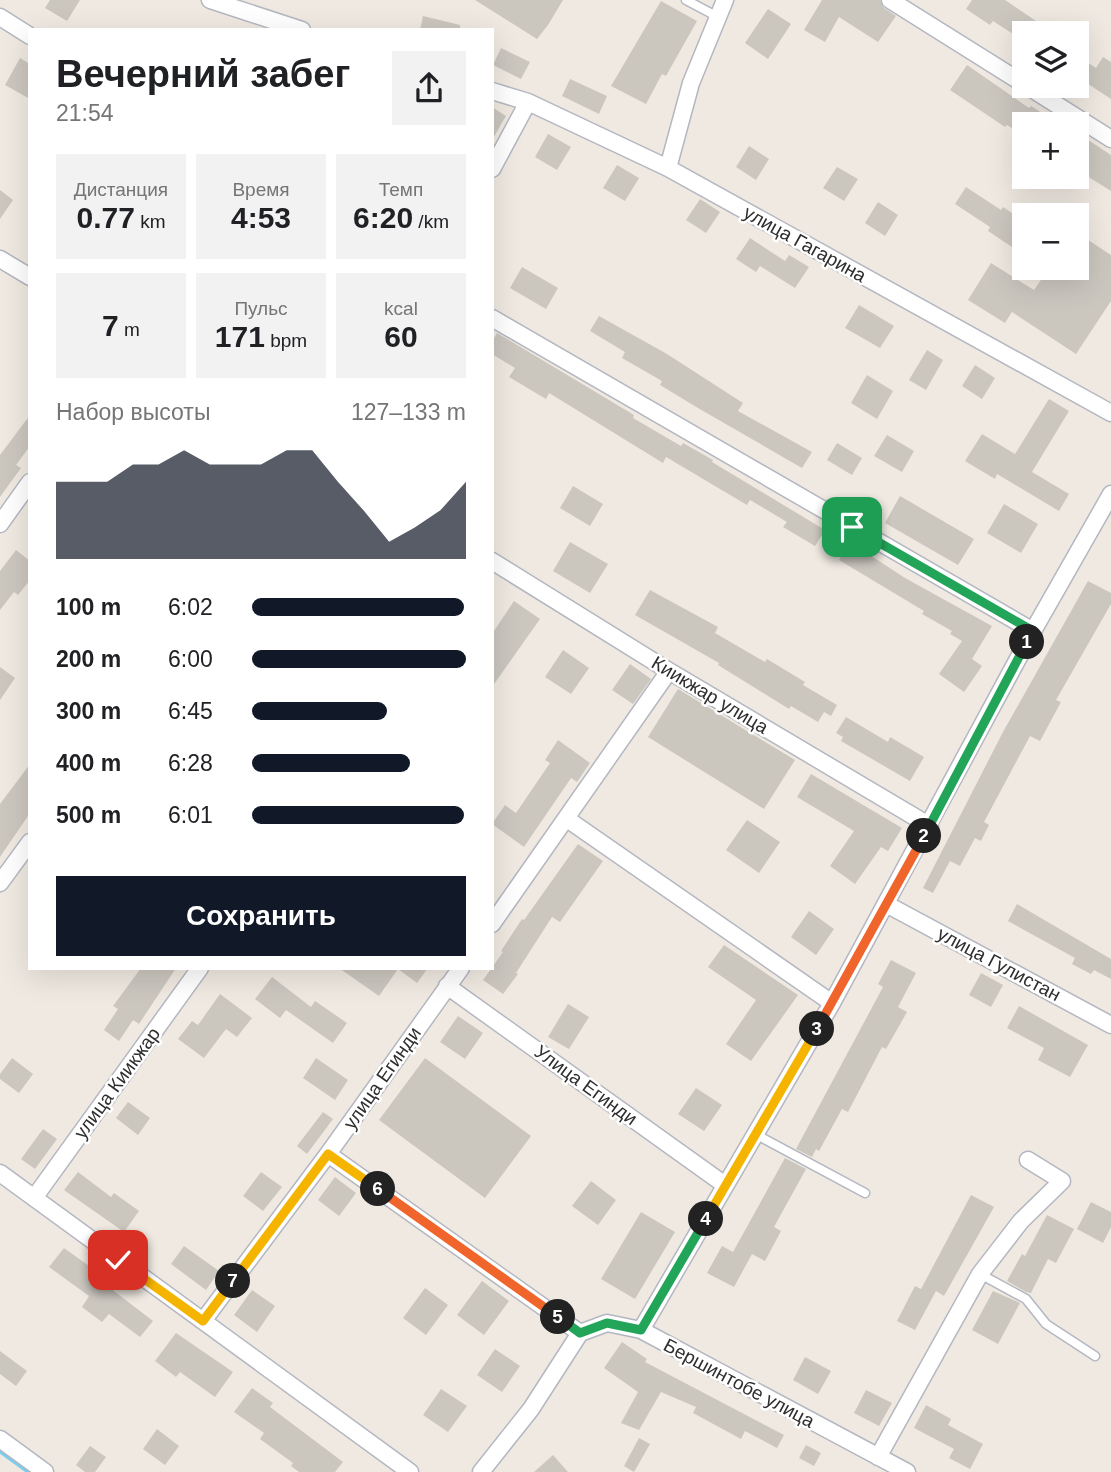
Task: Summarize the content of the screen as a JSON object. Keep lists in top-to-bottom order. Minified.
{"streets":{"street":["улица Гагарина","Киикжар улица","улица Гулистан","улица Егинди","улица Киикжар","Улица Егинди","Бершинтобе улица"]},"crossings":[["улица Егинди","Улица Егинди"]],"page":{"map_buttons":["+","−"],"heading":["Вечерний забег","21:54"],"stats":[["Дистанция","0.77 km"],["Время","4:53"],["Темп","6:20 /km"],["7 m"],["Пульс","171 bpm"],["kcal","60"]],"chart":["Набор высоты","127–133 m"],"list":[{"name":"100 m","note":"6:02"},{"name":"200 m","note":"6:00"},{"name":"300 m","note":"6:45"},{"name":"400 m","note":"6:28"},{"name":"500 m","note":"6:01"}],"pins":["1","2","3","6","4","7","5"],"buttons":"Сохранить"}}
